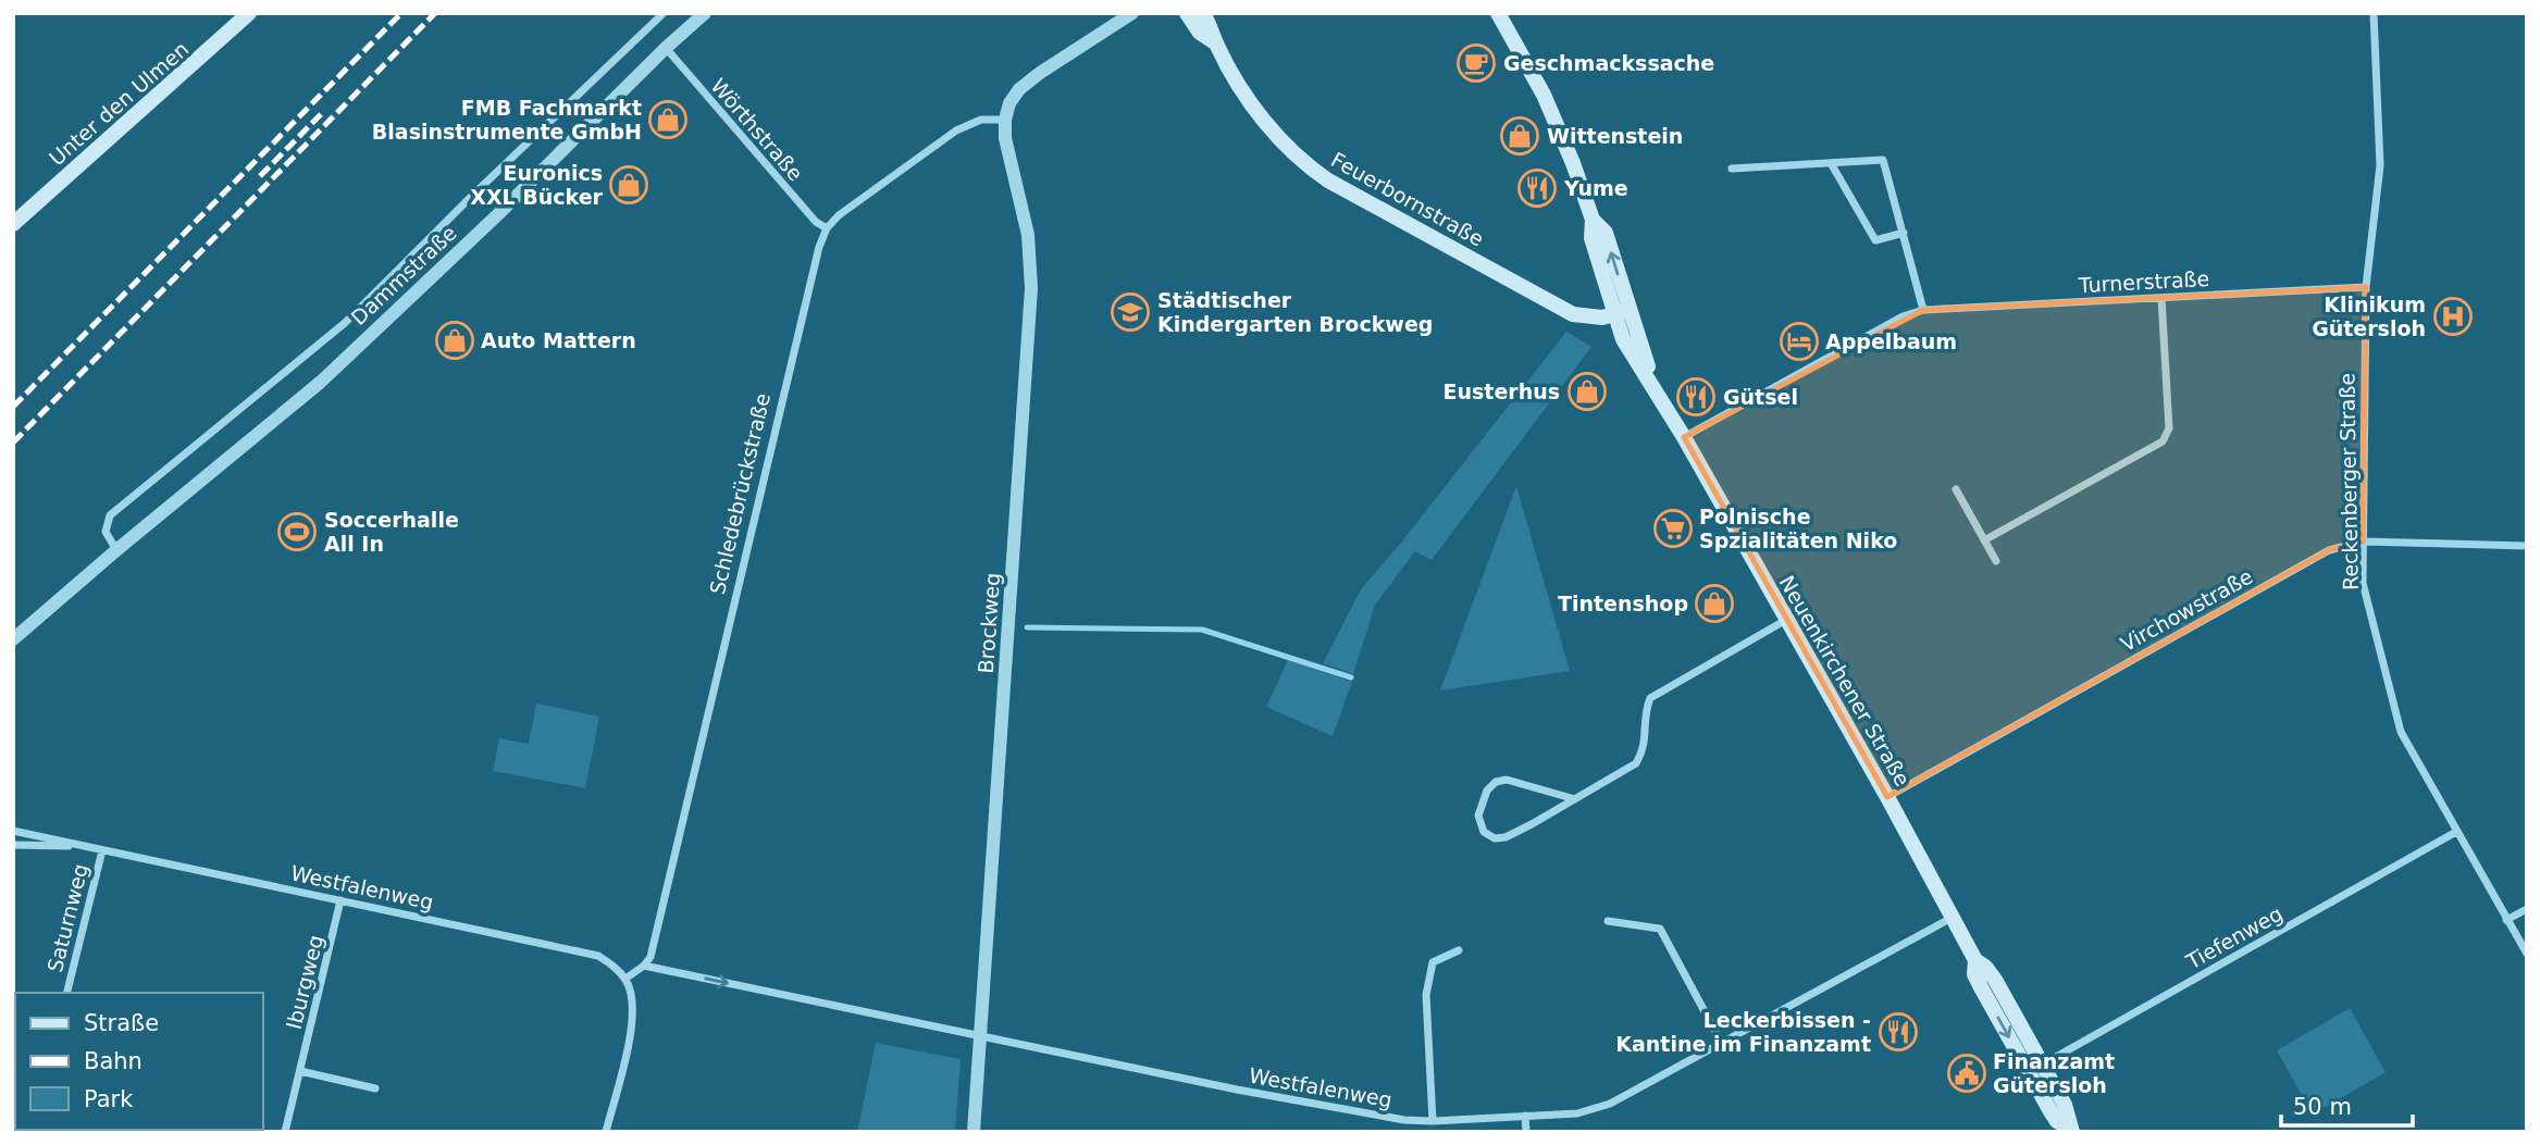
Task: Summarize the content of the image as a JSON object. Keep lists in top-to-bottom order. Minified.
{"streets":{"main road":["Unter den Ulmen","Feuerbornstraße","Neuenkirchener Straße"],"street":["Wörthstraße","Dammstraße","Turnerstraße","Reckenberger Straße","Schledebrückstraße","Virchowstraße","Brockweg","Westfalenweg","Saturnweg","Tiefenweg","Iburgweg"]},"crossings":[["Wörthstraße","Dammstraße"],["Wörthstraße","Schledebrückstraße"],["Feuerbornstraße","Neuenkirchener Straße"],["Turnerstraße","Reckenberger Straße"],["Turnerstraße","Neuenkirchener Straße"],["Reckenberger Straße","Virchowstraße"],["Reckenberger Straße","Tiefenweg"],["Schledebrückstraße","Brockweg"],["Schledebrückstraße","Westfalenweg"],["Virchowstraße","Neuenkirchener Straße"],["Brockweg","Westfalenweg"],["Neuenkirchener Straße","Westfalenweg"],["Neuenkirchener Straße","Tiefenweg"],["Westfalenweg","Saturnweg"],["Westfalenweg","Iburgweg"]],"places":{"cafe":["Geschmackssache"],"shop":["FMB Fachmarkt Blasinstrumente GmbH","Wittenstein","Euronics XXL Bücker","Auto Mattern","Eusterhus","Tintenshop"],"restaurant":["Yume","Gütsel","Leckerbissen - Kantine im Finanzamt"],"school or university":["Städtischer Kindergarten Brockweg"],"hospital":["Klinikum Gütersloh"],"hotel":["Appelbaum"],"supermarket":["Polnische Spzialitäten Niko"],"sports":["Soccerhalle All In"],"public building":["Finanzamt Gütersloh"]},"legend":["Straße","Bahn","Park"],"scale_bar":"50 m"}
